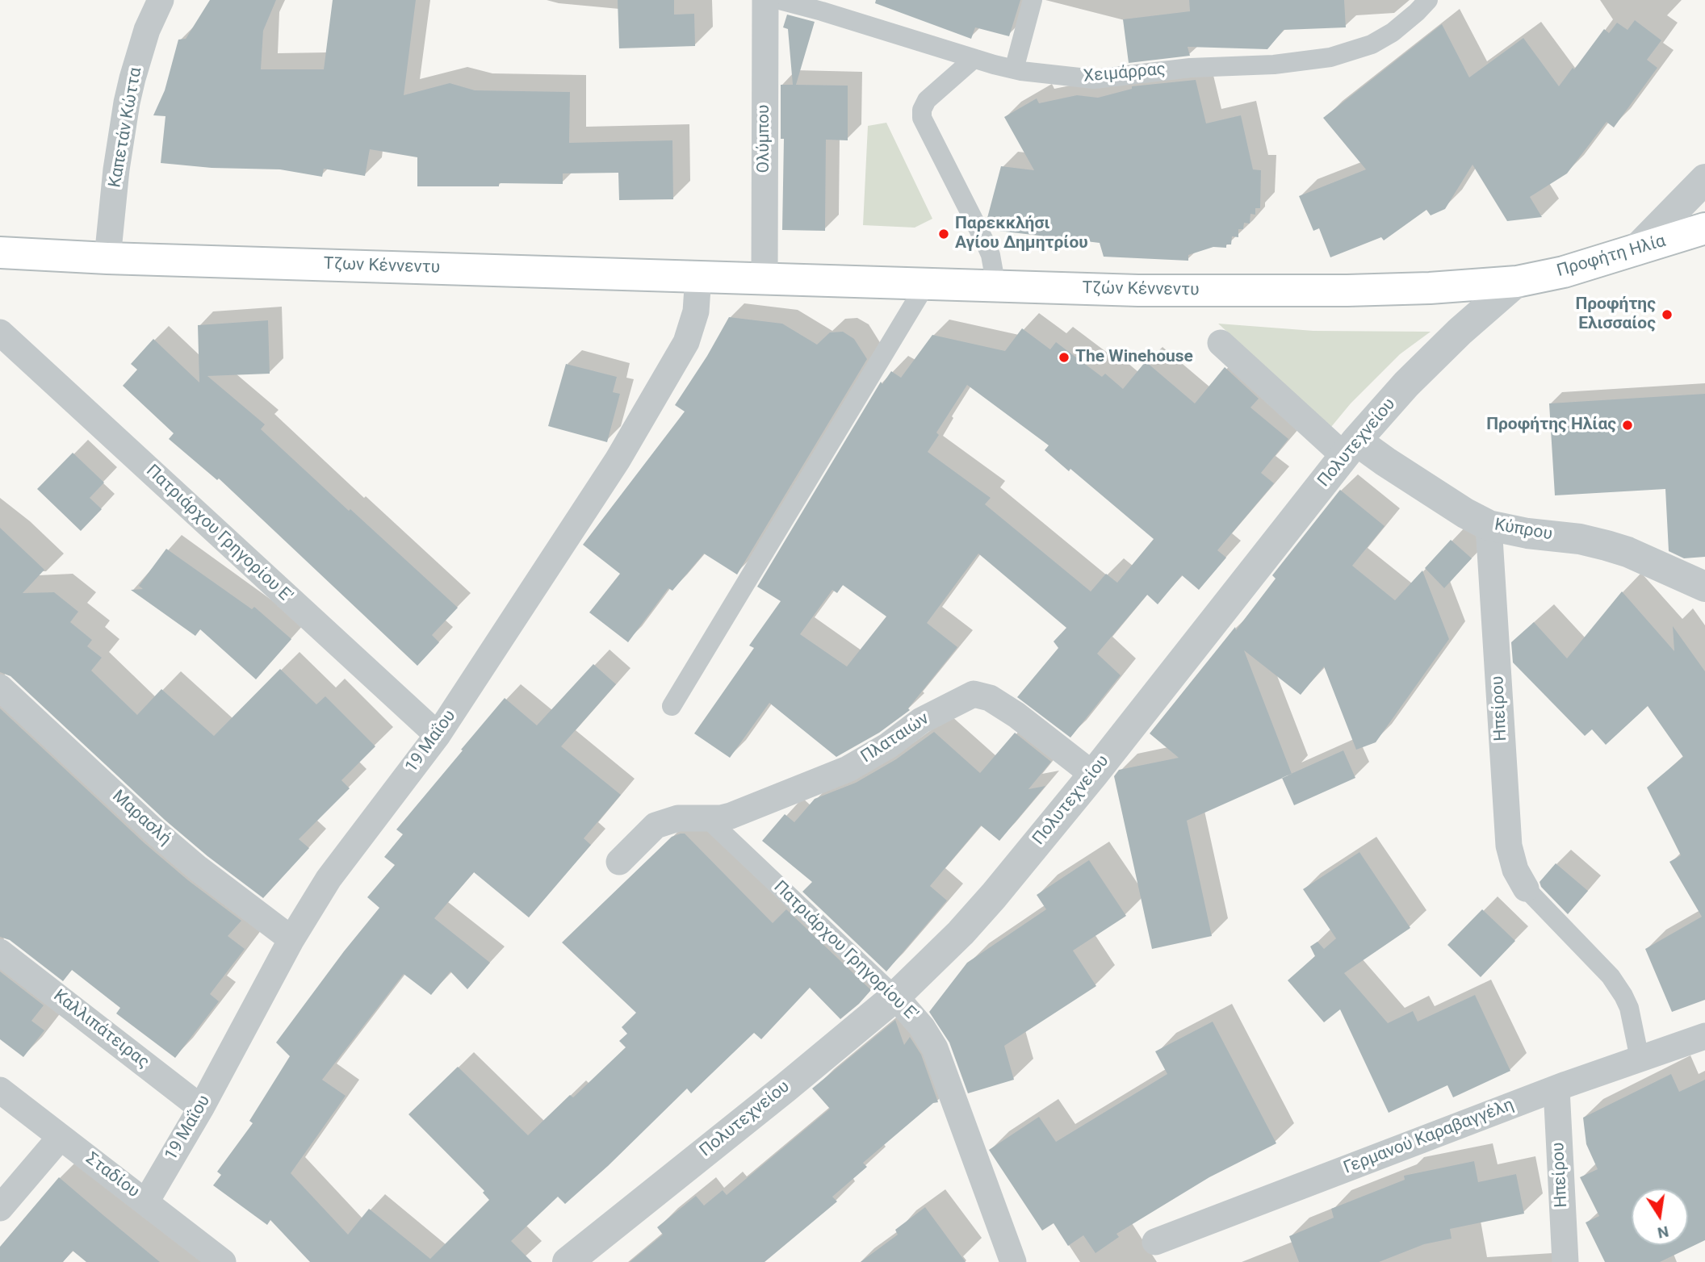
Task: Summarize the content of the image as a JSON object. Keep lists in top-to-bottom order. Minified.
{"streets":{"main road":["Προφήτη Ηλία","Τζων Κέννεντυ","Τζών Κέννεντυ"],"street":["Χειμάρρας","Καπετάν Κώττα","Ολύμπου","Πολυτεχνείου","Κύπρου","Πατριάρχου Γρηγορίου Ε'","Ηπείρου","Πλαταιών","19 Μαΐου","Μαρασλή","Καλλιπάτειρας","Γερμανού Καραβαγγέλη","Σταδίου"]},"crossings":[["Καπετάν Κώττα","Τζων Κέννεντυ"],["Ολύμπου","Τζων Κέννεντυ"],["Ολύμπου","Τζών Κέννεντυ"],["Προφήτη Ηλία","Τζών Κέννεντυ"],["Προφήτη Ηλία","Πολυτεχνείου"],["Τζων Κέννεντυ","Τζών Κέννεντυ"],["Τζων Κέννεντυ","19 Μαΐου"],["Τζών Κέννεντυ","Πολυτεχνείου"],["Πολυτεχνείου","Κύπρου"],["Πολυτεχνείου","Πατριάρχου Γρηγορίου Ε'"],["Πολυτεχνείου","Πλαταιών"],["Κύπρου","Ηπείρου"],["Πατριάρχου Γρηγορίου Ε'","Πλαταιών"],["Πατριάρχου Γρηγορίου Ε'","19 Μαΐου"],["Ηπείρου","Γερμανού Καραβαγγέλη"],["19 Μαΐου","Μαρασλή"],["19 Μαΐου","Καλλιπάτειρας"],["19 Μαΐου","Σταδίου"]],"places":["Παρεκκλήσι Αγίου Δημητρίου","Προφήτης Ελισσαίος","The Winehouse","Προφήτης Ηλίας"],"north":"bottom"}
